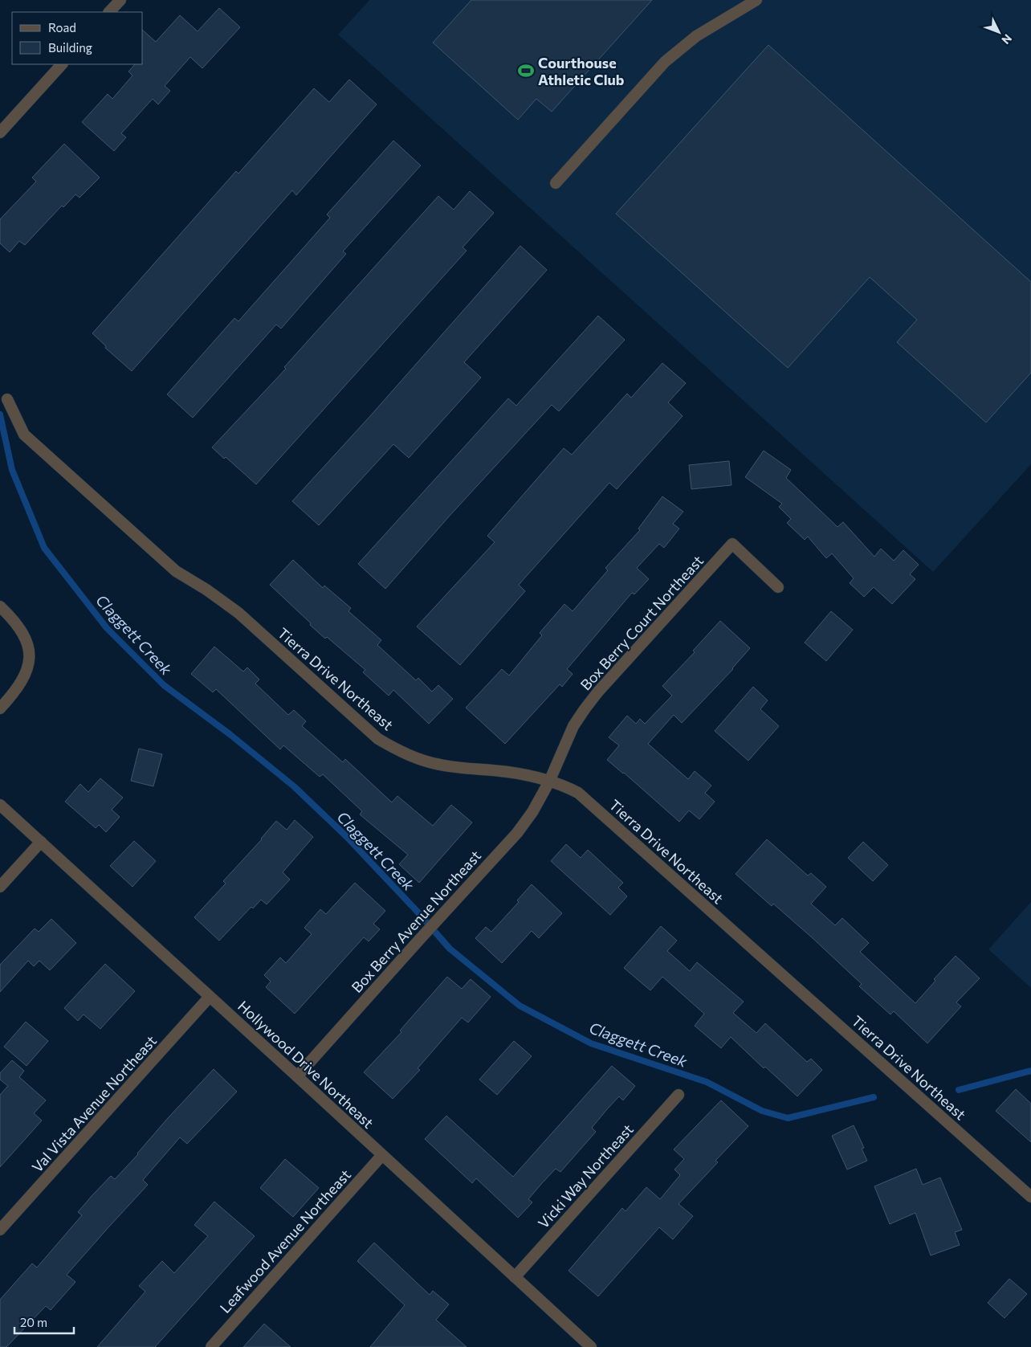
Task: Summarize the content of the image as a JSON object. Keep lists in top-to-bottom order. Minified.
{"streets":{"street":["Box Berry Court Northeast","Tierra Drive Northeast","Box Berry Avenue Northeast","Hollywood Drive Northeast","Val Vista Avenue Northeast","Vicki Way Northeast","Leafwood Avenue Northeast"]},"crossings":[["Box Berry Court Northeast","Tierra Drive Northeast"],["Box Berry Court Northeast","Box Berry Avenue Northeast"],["Tierra Drive Northeast","Box Berry Avenue Northeast"],["Box Berry Avenue Northeast","Hollywood Drive Northeast"],["Hollywood Drive Northeast","Val Vista Avenue Northeast"],["Hollywood Drive Northeast","Vicki Way Northeast"],["Hollywood Drive Northeast","Leafwood Avenue Northeast"]],"water":["Claggett Creek"],"places":{"sports":["Courthouse Athletic Club"]},"legend":["Road","Building"],"scale_bar":"20 m","north":"bottom right"}
